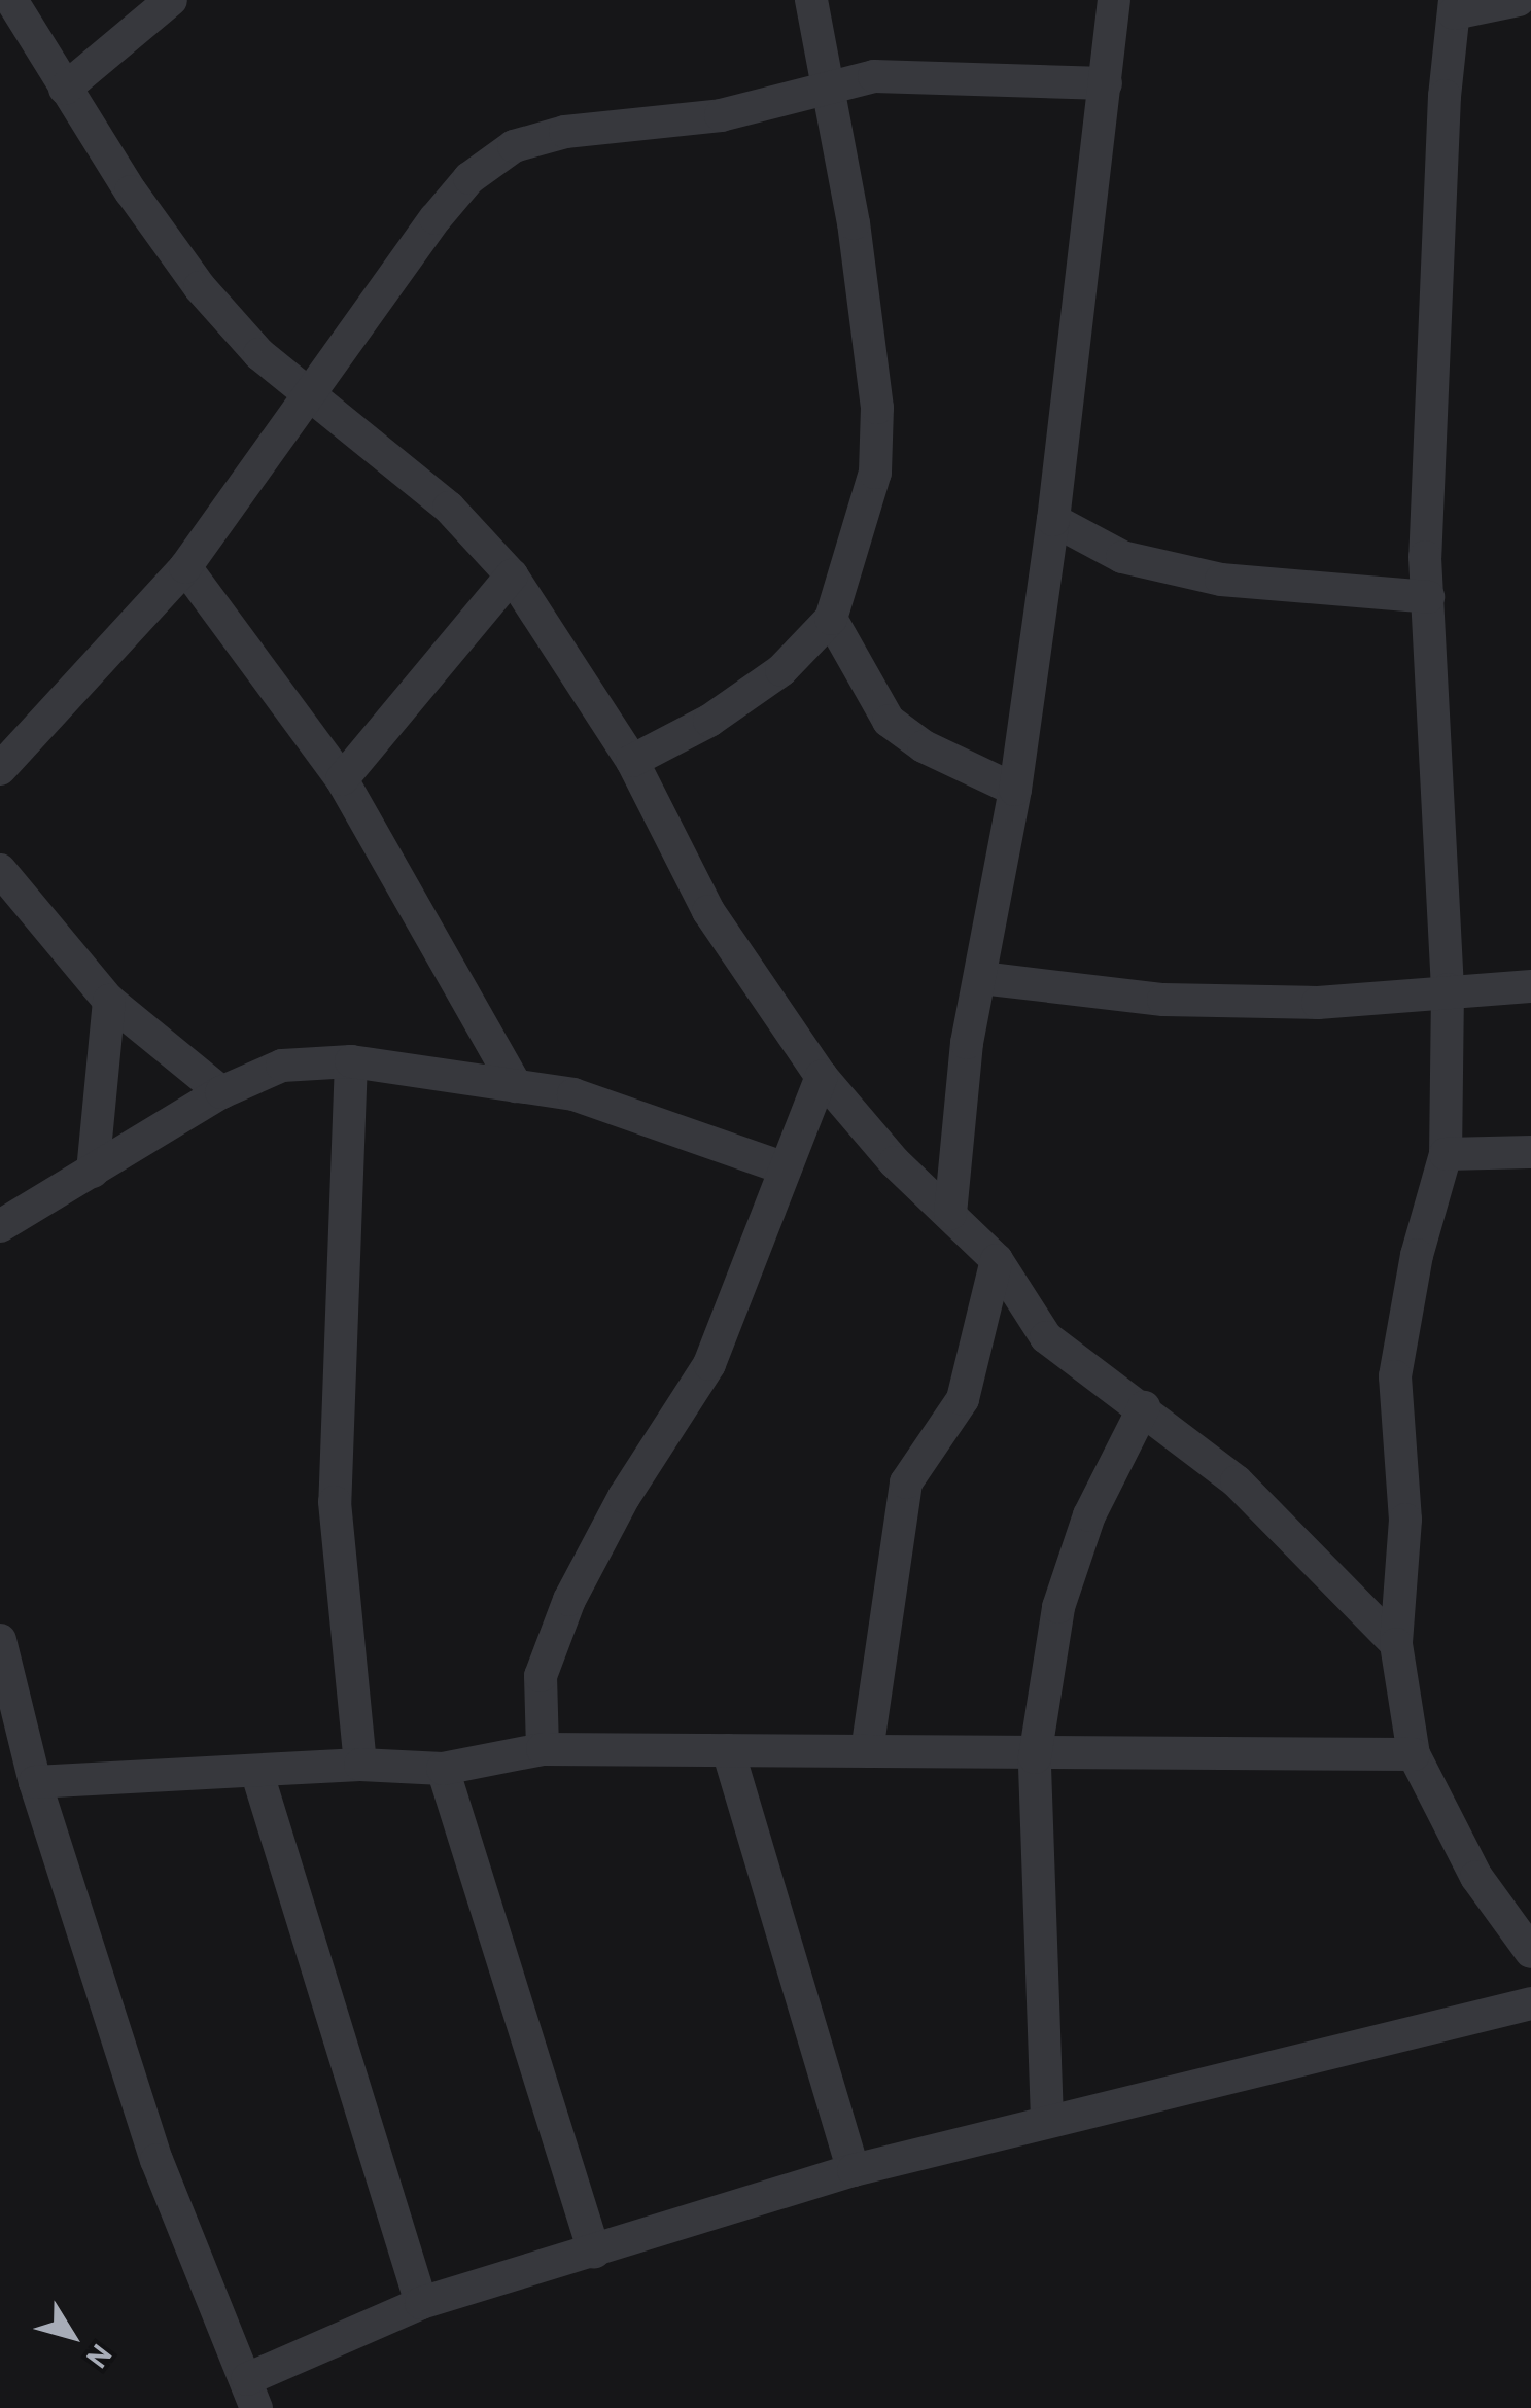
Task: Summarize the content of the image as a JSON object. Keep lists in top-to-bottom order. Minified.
{"north":"bottom right"}
